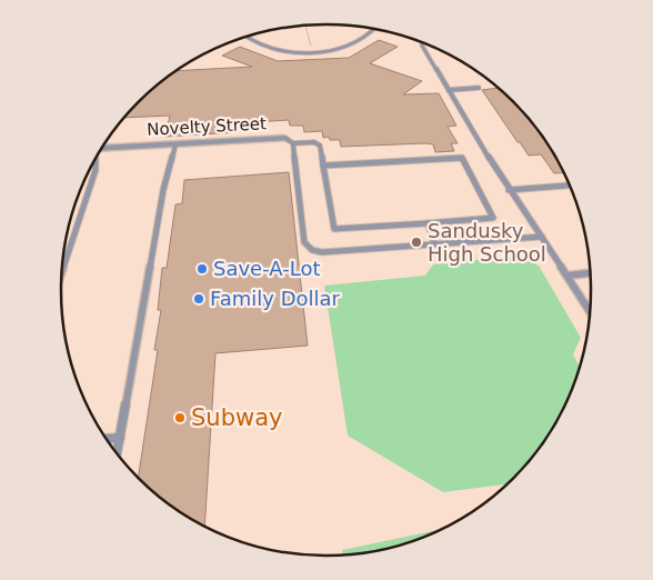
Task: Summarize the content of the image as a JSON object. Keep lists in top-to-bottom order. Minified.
{"streets":{"street":["Novelty Street"]},"places":["Sandusky High School","Save-A-Lot","Family Dollar","Subway"]}
